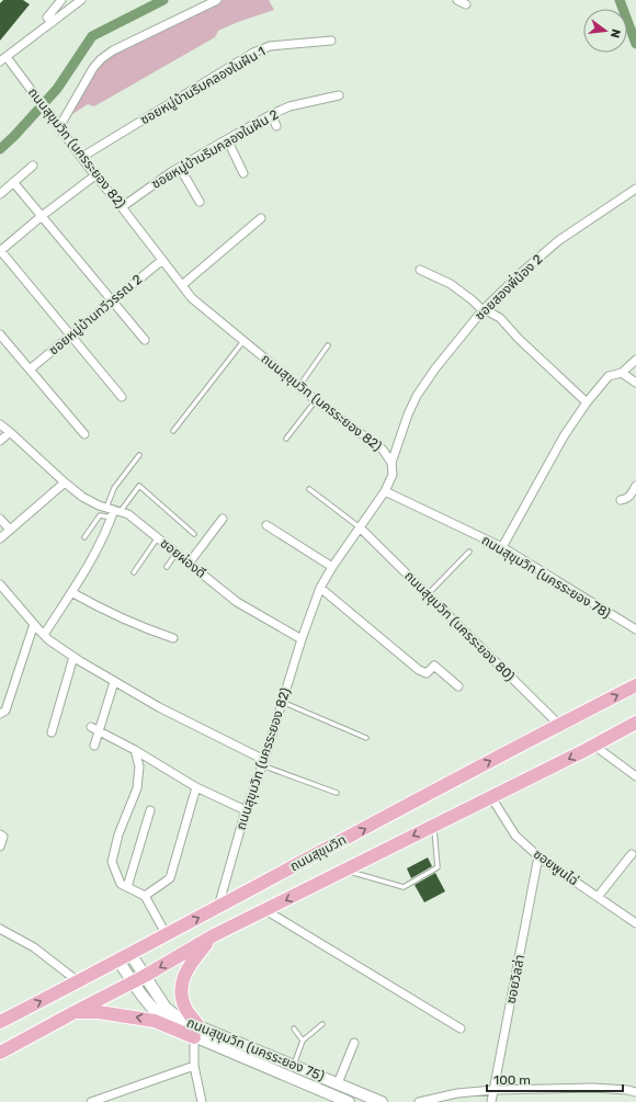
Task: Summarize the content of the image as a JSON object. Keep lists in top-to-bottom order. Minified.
{"streets":{"main road":["ถนนสุขุมวิท"],"street":["ซอยหมู่บ้านริมคลองในฝัน 1","ถนนสุขุมวิท (นครระยอง 82)","ซอยหมู่บ้านริมคลองในฝัน 2","ซอยสองพี่น้อง 2","ซอยหมู่บ้านทวีวรรณ 2","ซอยผ่องดี","ถนนสุขุมวิท (นครระยอง 78)","ถนนสุขุมวิท (นครระยอง 80)","ซอยพูนไฉ่","ซอยวิลล่า","ถนนสุขุมวิท (นครระยอง 75)"]},"crossings":[["ซอยหมู่บ้านริมคลองในฝัน 1","ถนนสุขุมวิท (นครระยอง 82)"],["ถนนสุขุมวิท (นครระยอง 82)","ซอยหมู่บ้านริมคลองในฝัน 2"],["ถนนสุขุมวิท (นครระยอง 82)","ซอยสองพี่น้อง 2"],["ถนนสุขุมวิท (นครระยอง 82)","ซอยหมู่บ้านทวีวรรณ 2"],["ถนนสุขุมวิท (นครระยอง 82)","ซอยผ่องดี"],["ถนนสุขุมวิท (นครระยอง 82)","ถนนสุขุมวิท (นครระยอง 78)"],["ถนนสุขุมวิท (นครระยอง 82)","ถนนสุขุมวิท (นครระยอง 80)"],["ถนนสุขุมวิท (นครระยอง 82)","ถนนสุขุมวิท"],["ถนนสุขุมวิท (นครระยอง 80)","ถนนสุขุมวิท"],["ถนนสุขุมวิท","ซอยพูนไฉ่"],["ถนนสุขุมวิท","ถนนสุขุมวิท (นครระยอง 75)"],["ซอยพูนไฉ่","ซอยวิลล่า"]],"scale_bar":"100 m","north":"right"}
